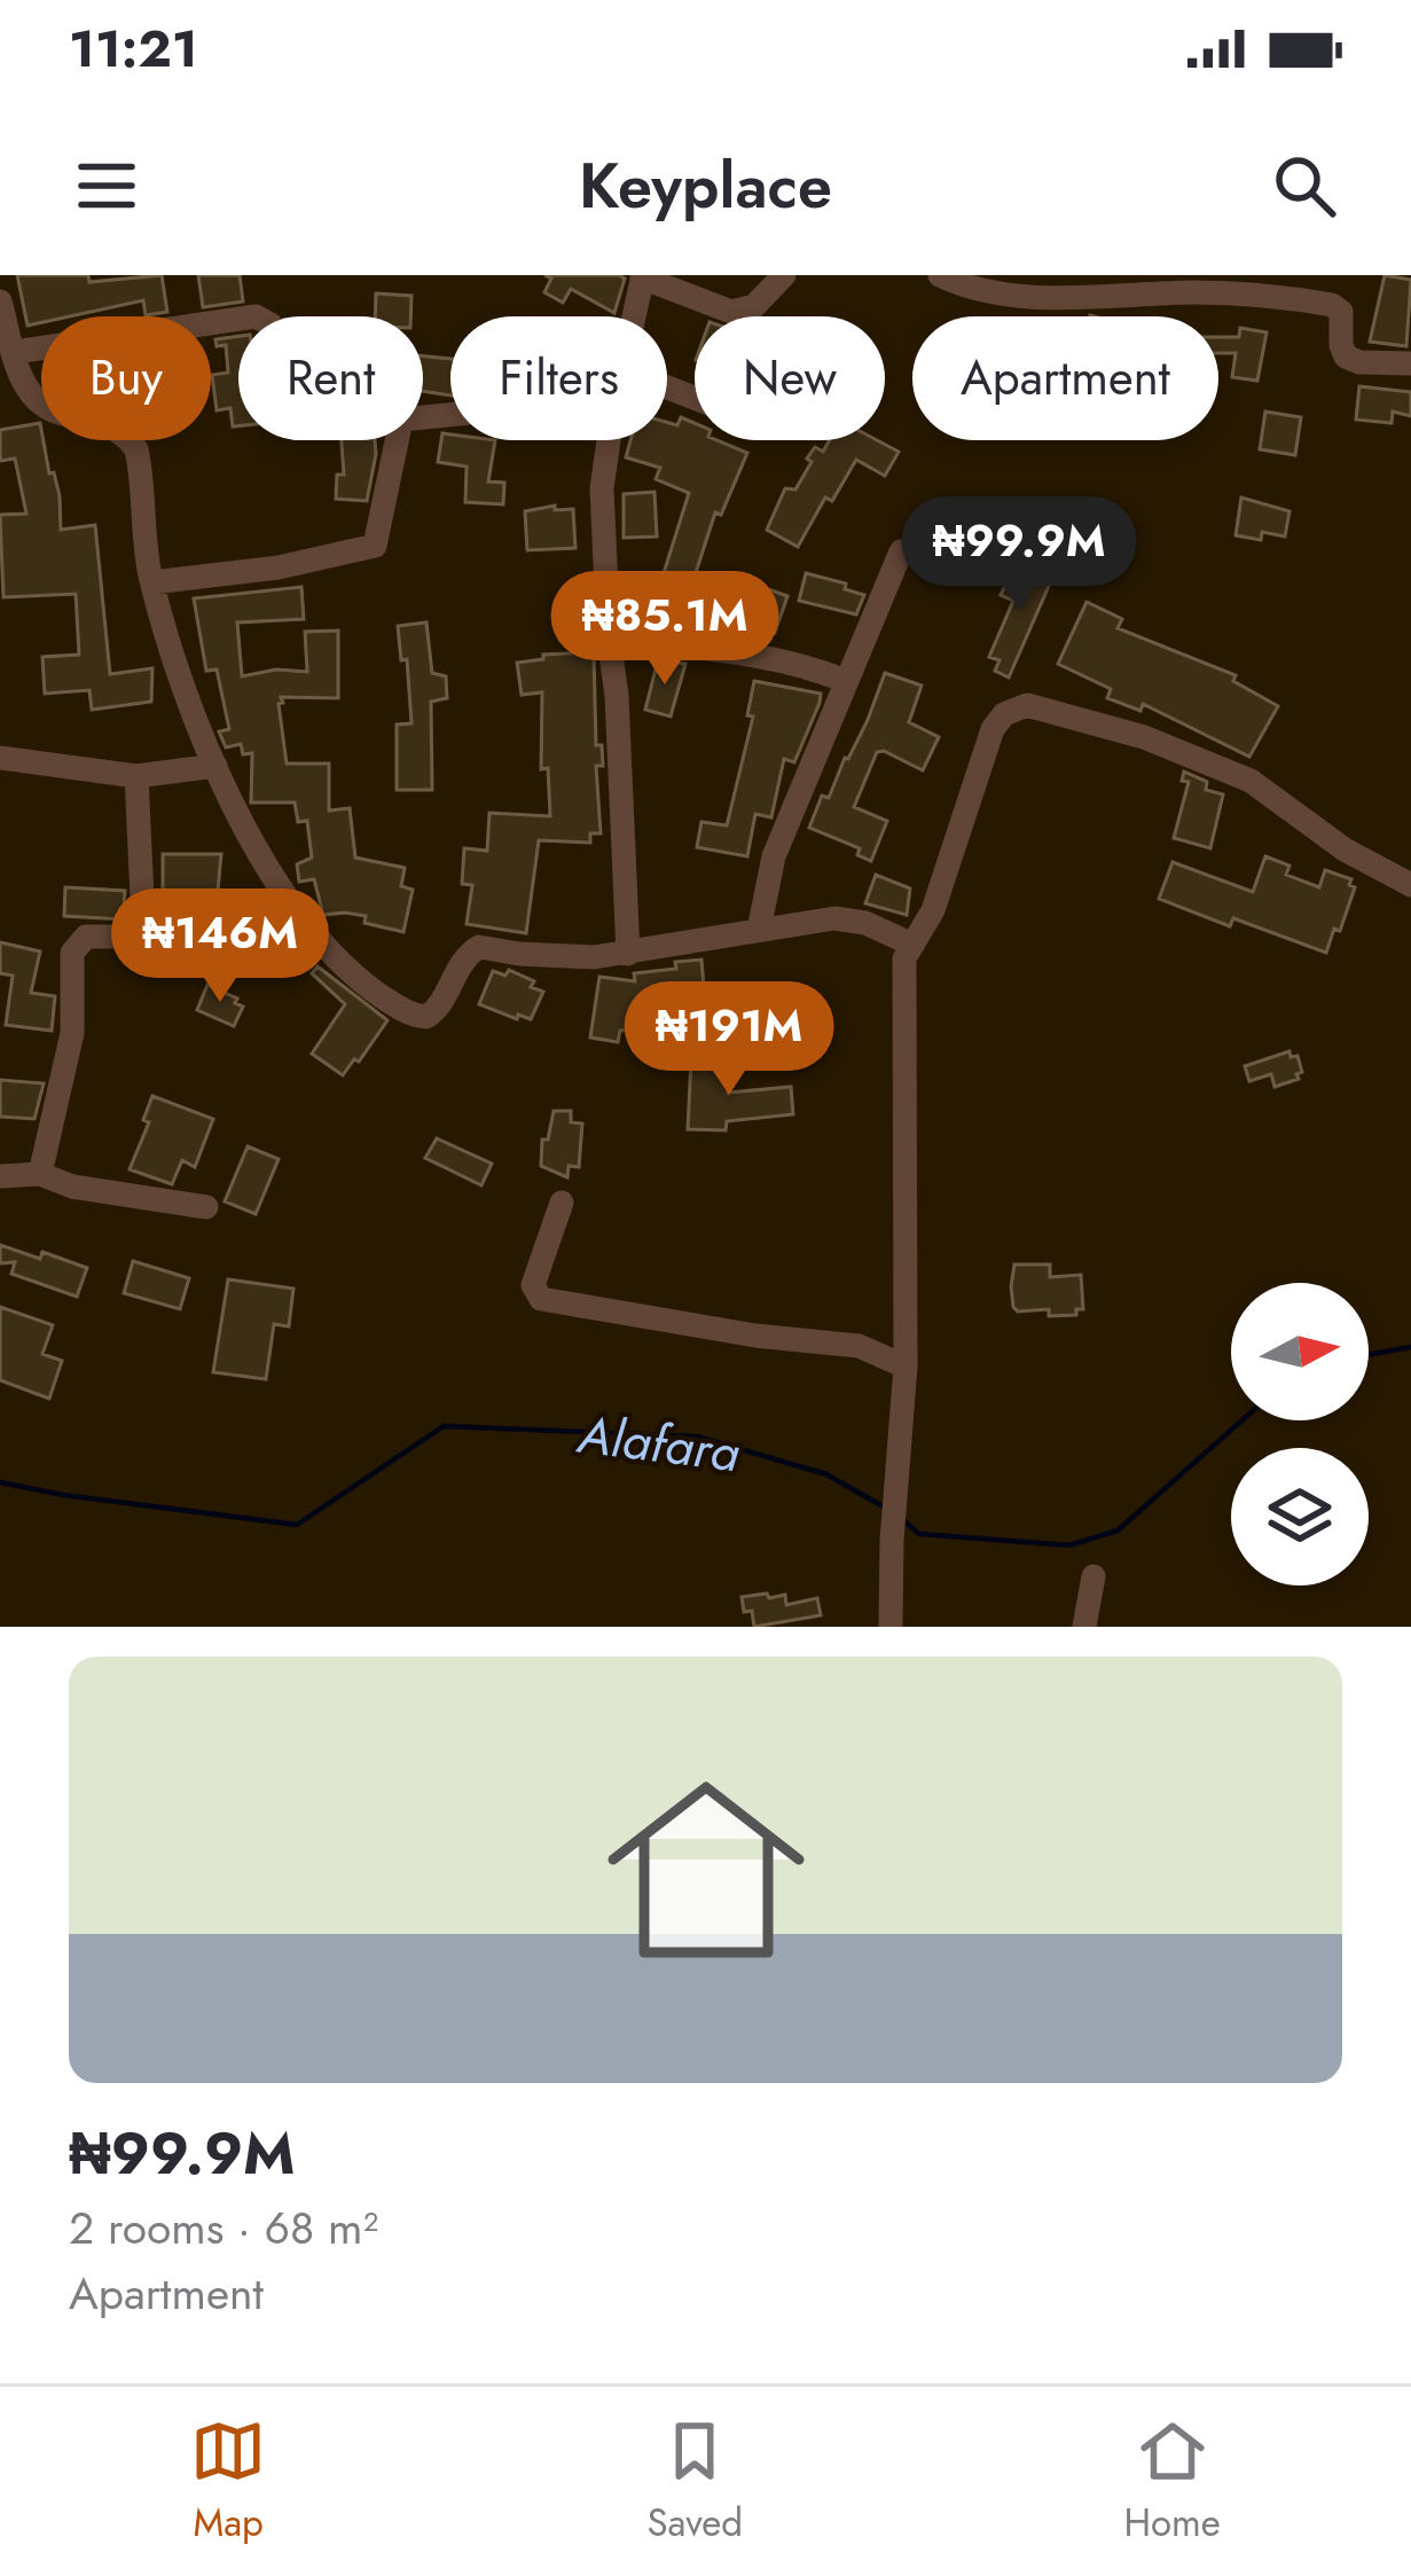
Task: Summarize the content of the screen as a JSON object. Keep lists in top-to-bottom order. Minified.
{"water":["Alafara"],"north":"right","page":{"status":"11:21","header":"Keyplace","chip":["Buy","Rent","Filters","New","Apartment"],"price":["₦99.9M","₦85.1M","₦146M","₦191M"],"list":[{"name":"₦99.9M","note":"2 rooms · 68 m² · Apartment"}],"tabs":["Map","Saved","Home"]}}
